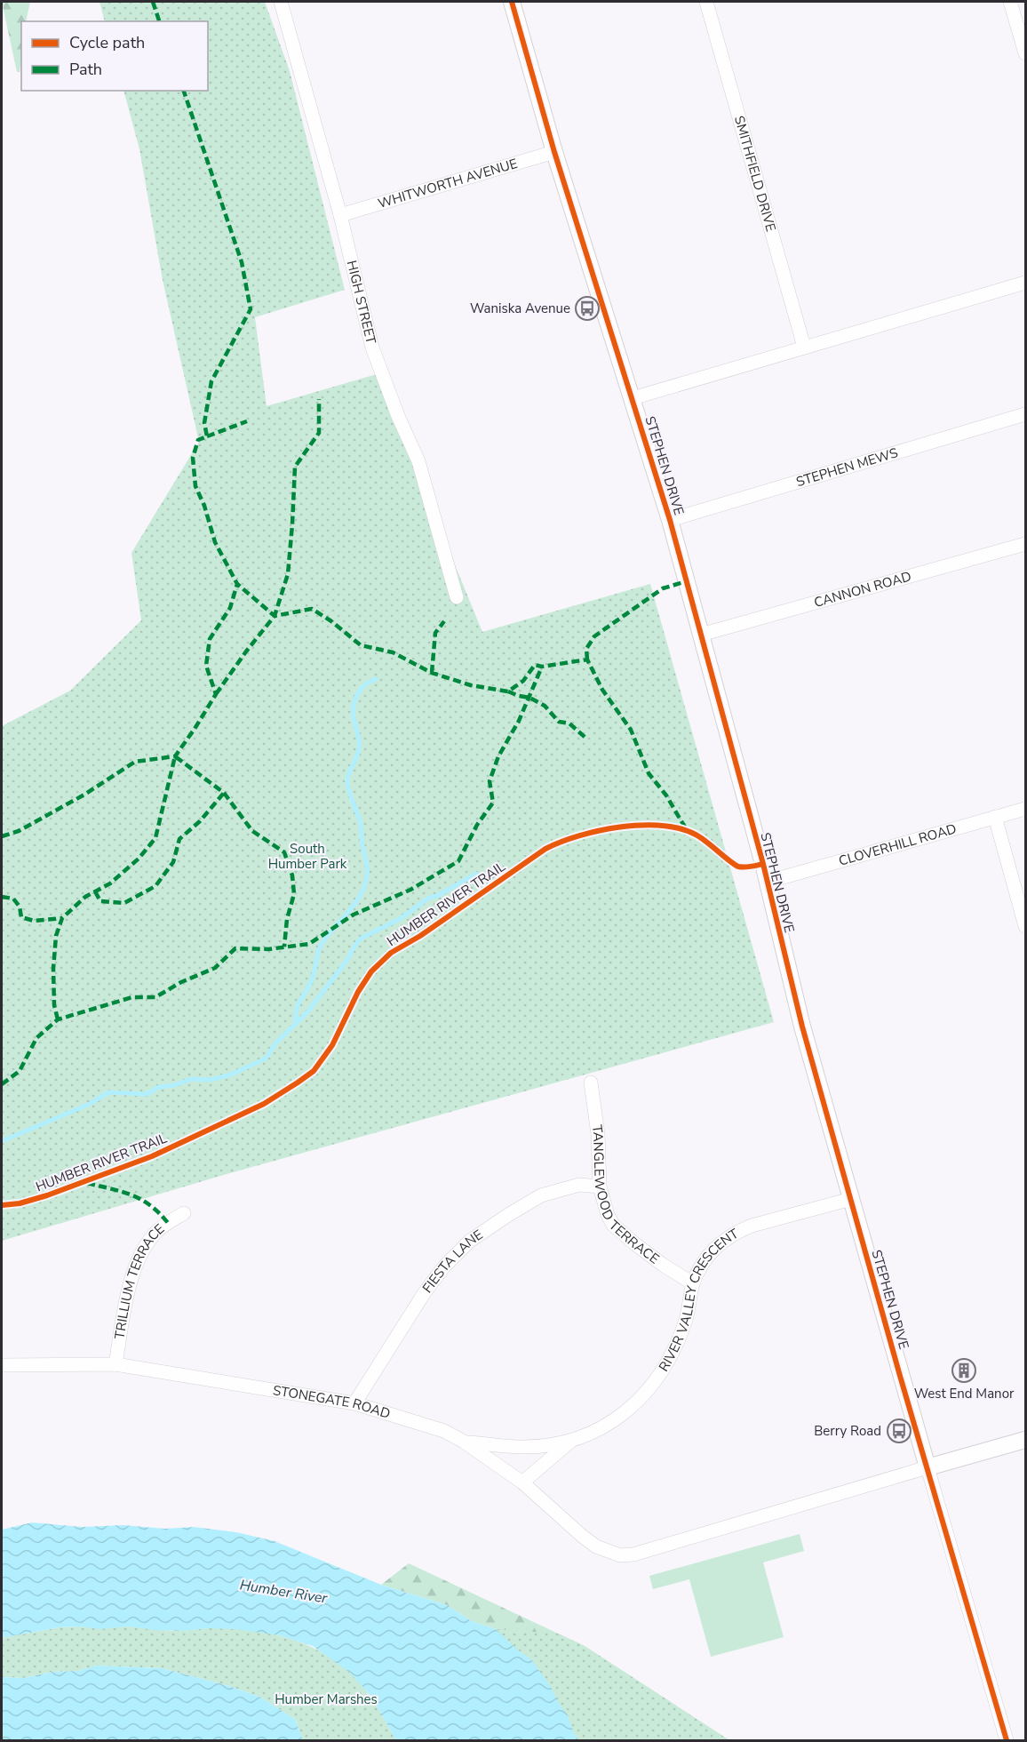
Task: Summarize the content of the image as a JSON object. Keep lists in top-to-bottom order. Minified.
{"streets":{"street":["SMITHFIELD DRIVE","WHITWORTH AVENUE","HIGH STREET","STEPHEN DRIVE","STEPHEN MEWS","CANNON ROAD","CLOVERHILL ROAD","TANGLEWOOD TERRACE","FIESTA LANE","TRILLIUM TERRACE","RIVER VALLEY CRESCENT","STONEGATE ROAD"],"cycle path":["HUMBER RIVER TRAIL"]},"crossings":[["WHITWORTH AVENUE","HIGH STREET"],["WHITWORTH AVENUE","STEPHEN DRIVE"],["STEPHEN DRIVE","STEPHEN MEWS"],["STEPHEN DRIVE","CANNON ROAD"],["STEPHEN DRIVE","CLOVERHILL ROAD"],["STEPHEN DRIVE","RIVER VALLEY CRESCENT"],["STEPHEN DRIVE","STONEGATE ROAD"],["TANGLEWOOD TERRACE","FIESTA LANE"],["TANGLEWOOD TERRACE","RIVER VALLEY CRESCENT"],["FIESTA LANE","STONEGATE ROAD"],["TRILLIUM TERRACE","STONEGATE ROAD"],["RIVER VALLEY CRESCENT","STONEGATE ROAD"]],"water":["Humber River"],"parks":["South Humber Park","Humber Marshes"],"places":{"bus stop":["Waniska Avenue","Berry Road"],"building":["West End Manor"]},"legend":["Cycle path","Path"]}
